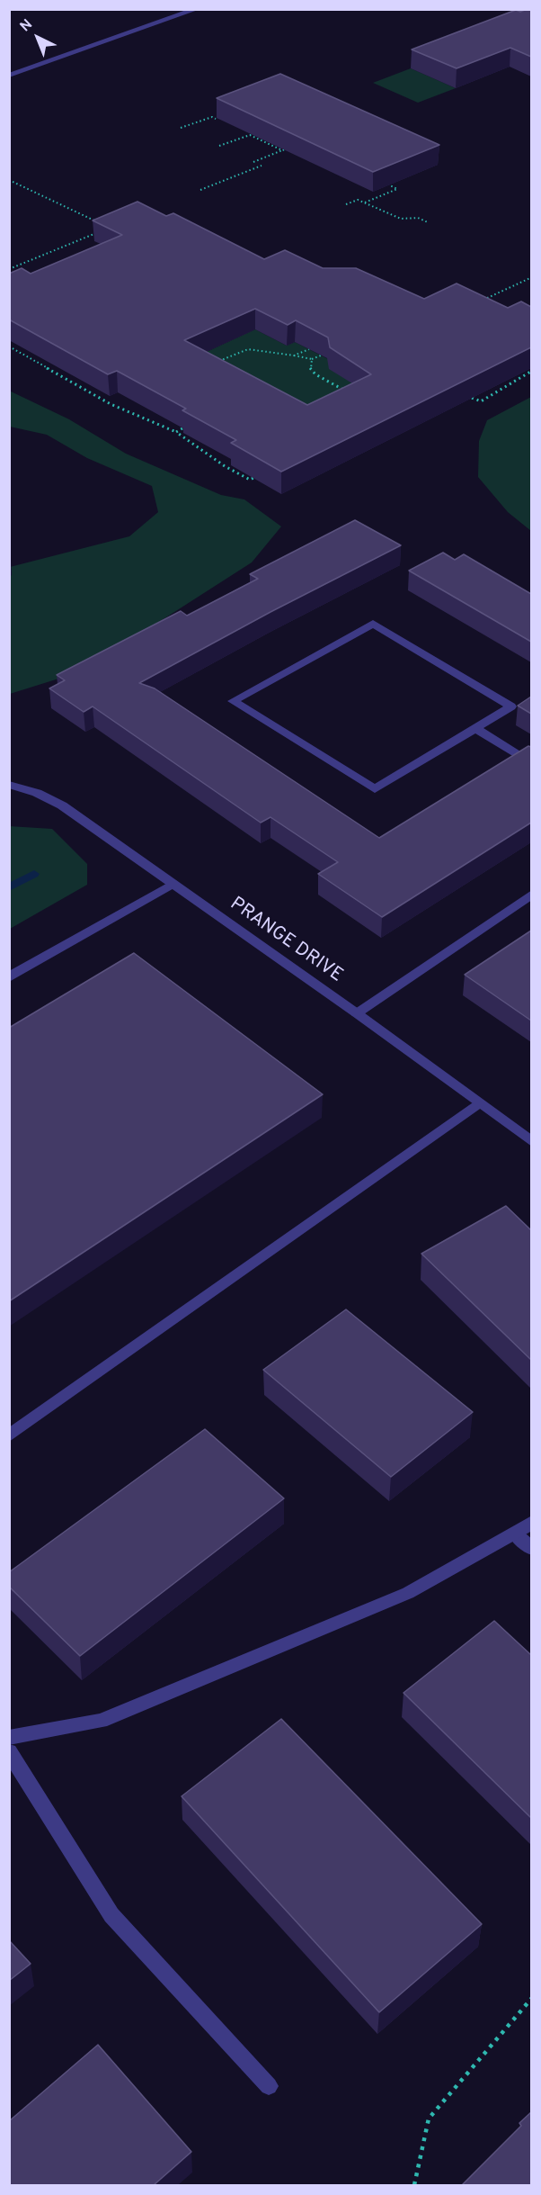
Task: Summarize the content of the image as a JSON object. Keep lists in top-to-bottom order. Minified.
{"streets":{"street":["PRANGE DRIVE"]},"north":"top left"}
